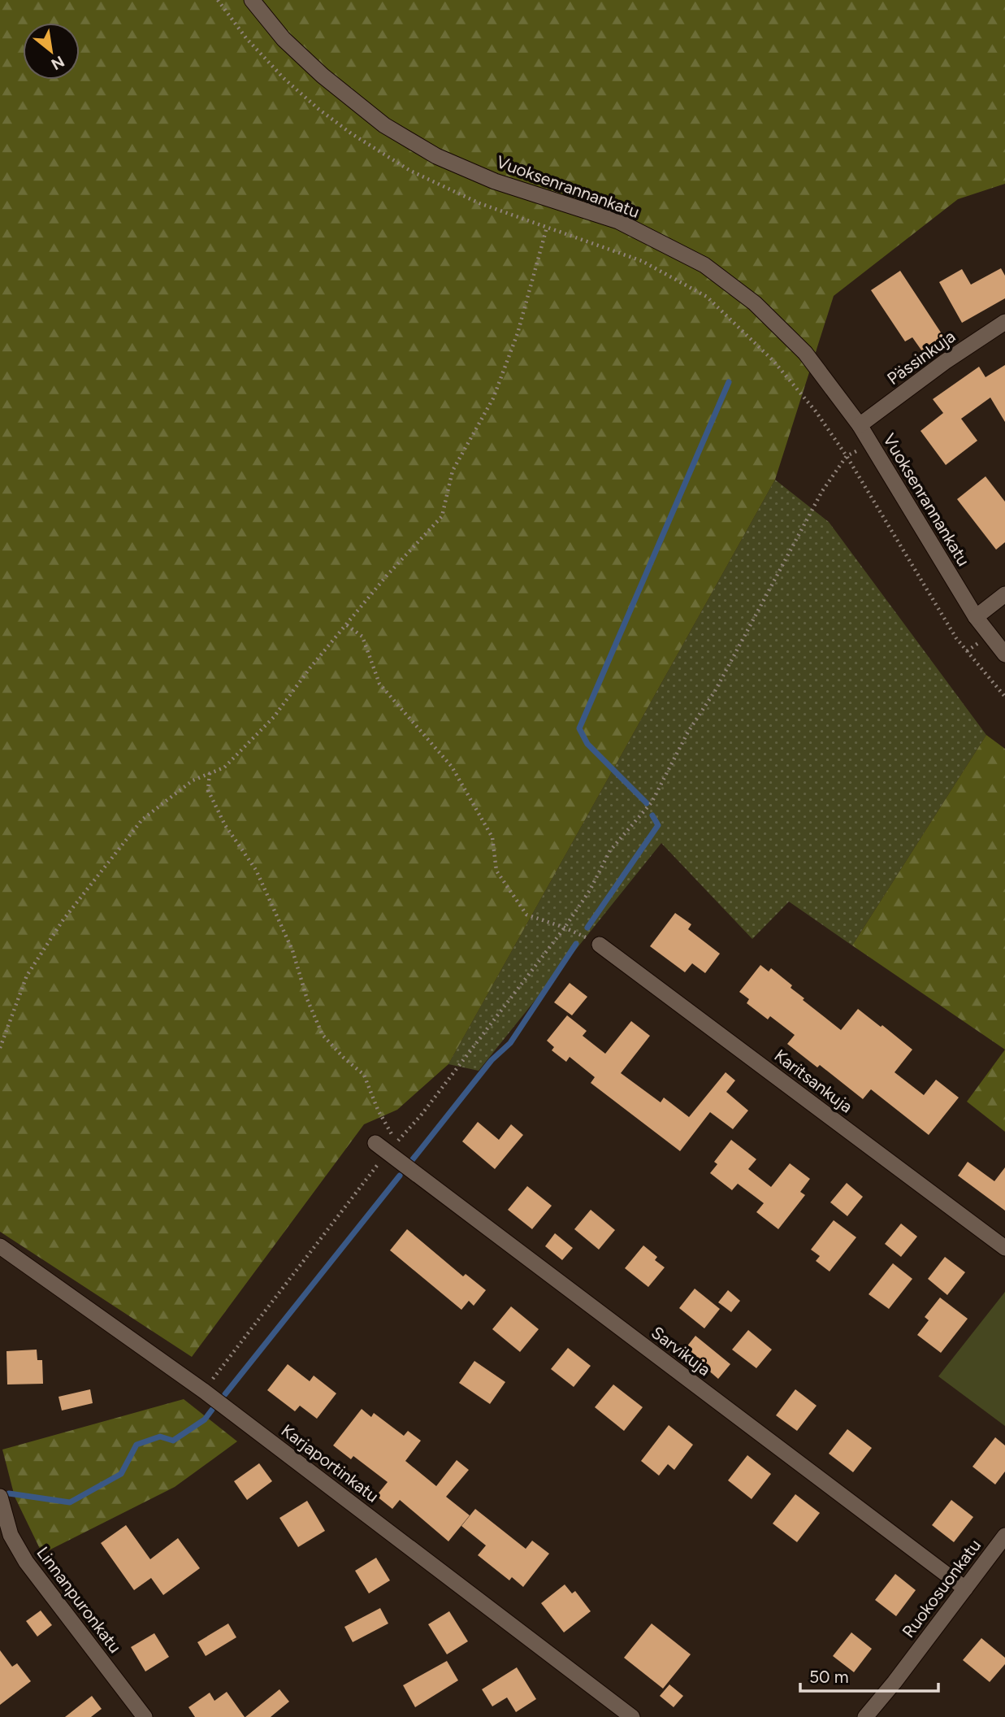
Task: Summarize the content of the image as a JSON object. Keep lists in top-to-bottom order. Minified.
{"streets":{"street":["Vuoksenrannankatu","Pässinkuja","Karitsankuja","Sarvikuja","Karjaportinkatu","Ruokosuonkatu","Linnanpuronkatu"]},"crossings":[["Vuoksenrannankatu","Pässinkuja"],["Sarvikuja","Ruokosuonkatu"]],"scale_bar":"50 m","north":"bottom right"}
